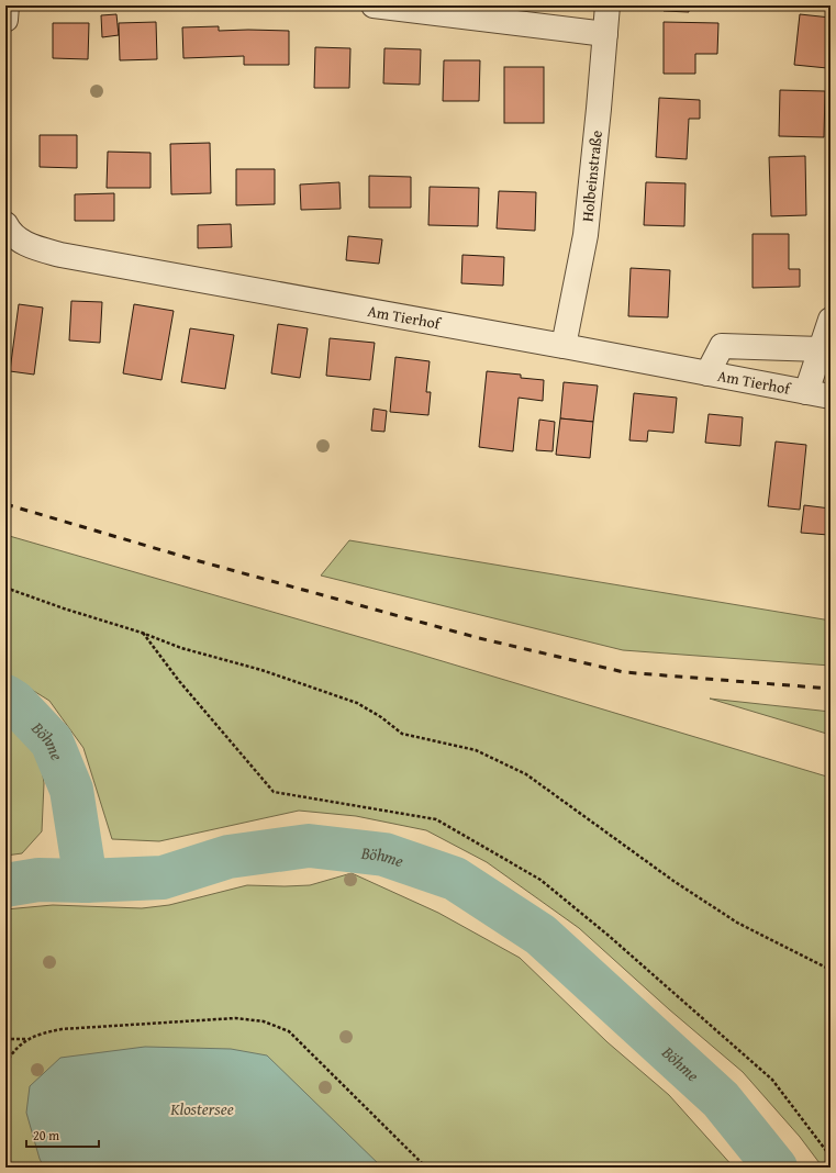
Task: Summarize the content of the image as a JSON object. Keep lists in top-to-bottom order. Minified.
{"streets":{"street":["Holbeinstraße","Am Tierhof"]},"crossings":[["Holbeinstraße","Am Tierhof"]],"water":["Böhme","Klostersee"],"scale_bar":"20 m"}
